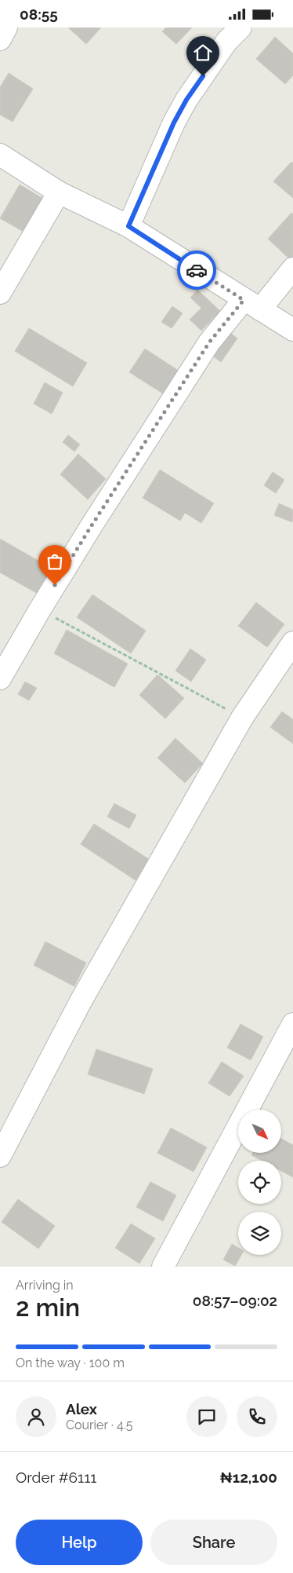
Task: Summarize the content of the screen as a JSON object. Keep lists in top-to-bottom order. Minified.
{"north":"bottom right","page":{"status":"08:55","heading":["2 min","Arriving in","08:57–09:02"],"panel":["Alex","Courier · 4.5","Order #6111","₦12,100"],"bar":"On the way · 100 m","buttons":["Help","Share"]}}
